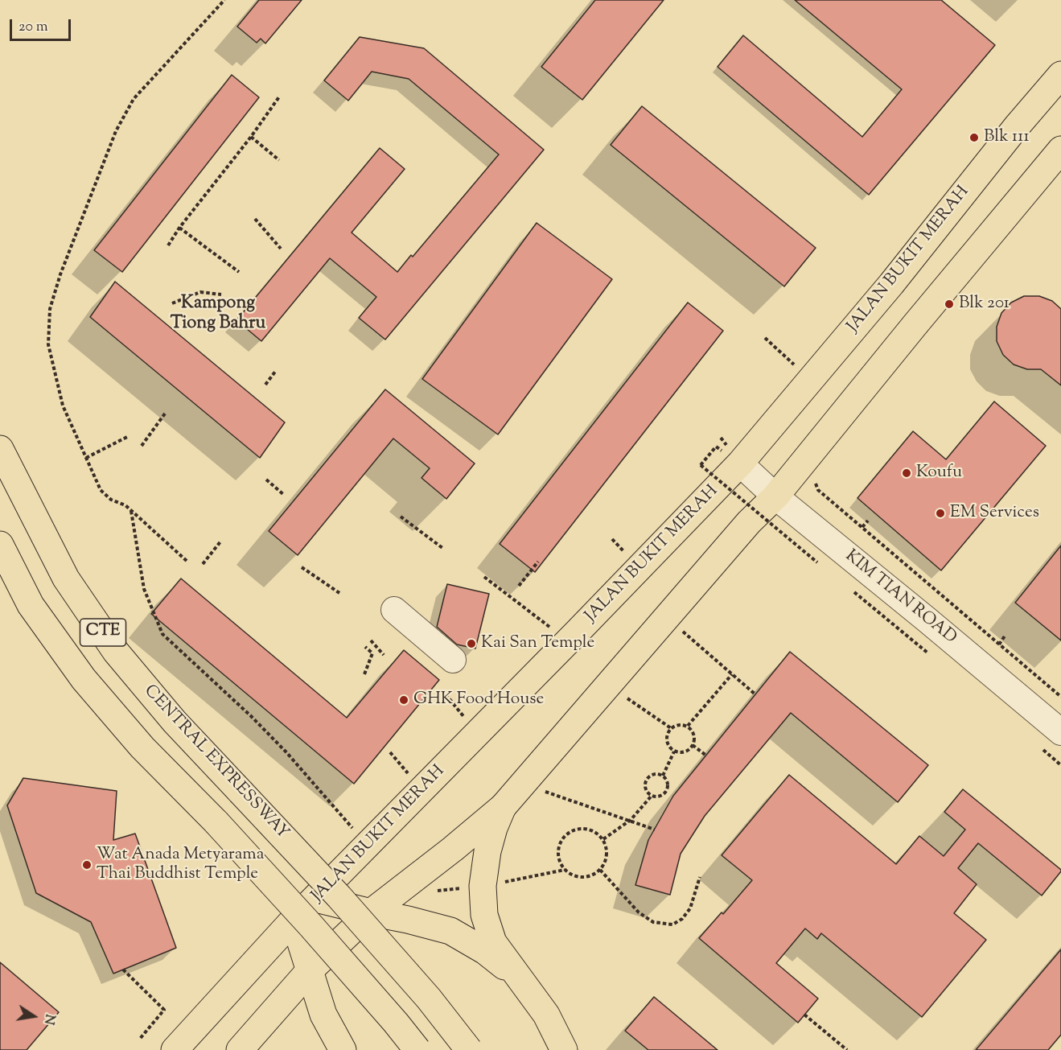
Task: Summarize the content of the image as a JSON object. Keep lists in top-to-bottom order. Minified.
{"streets":{"main road":["JALAN BUKIT MERAH","CTE","CENTRAL EXPRESSWAY"],"street":["KIM TIAN ROAD"]},"crossings":[["JALAN BUKIT MERAH","KIM TIAN ROAD"]],"districts":["Kampong Tiong Bahru"],"places":["Blk 111","Blk 201","Koufu","EM Services","Kai San Temple","GHK Food House","Wat Anada Metyarama Thai Buddhist Temple"],"scale_bar":"20 m","north":"right"}
